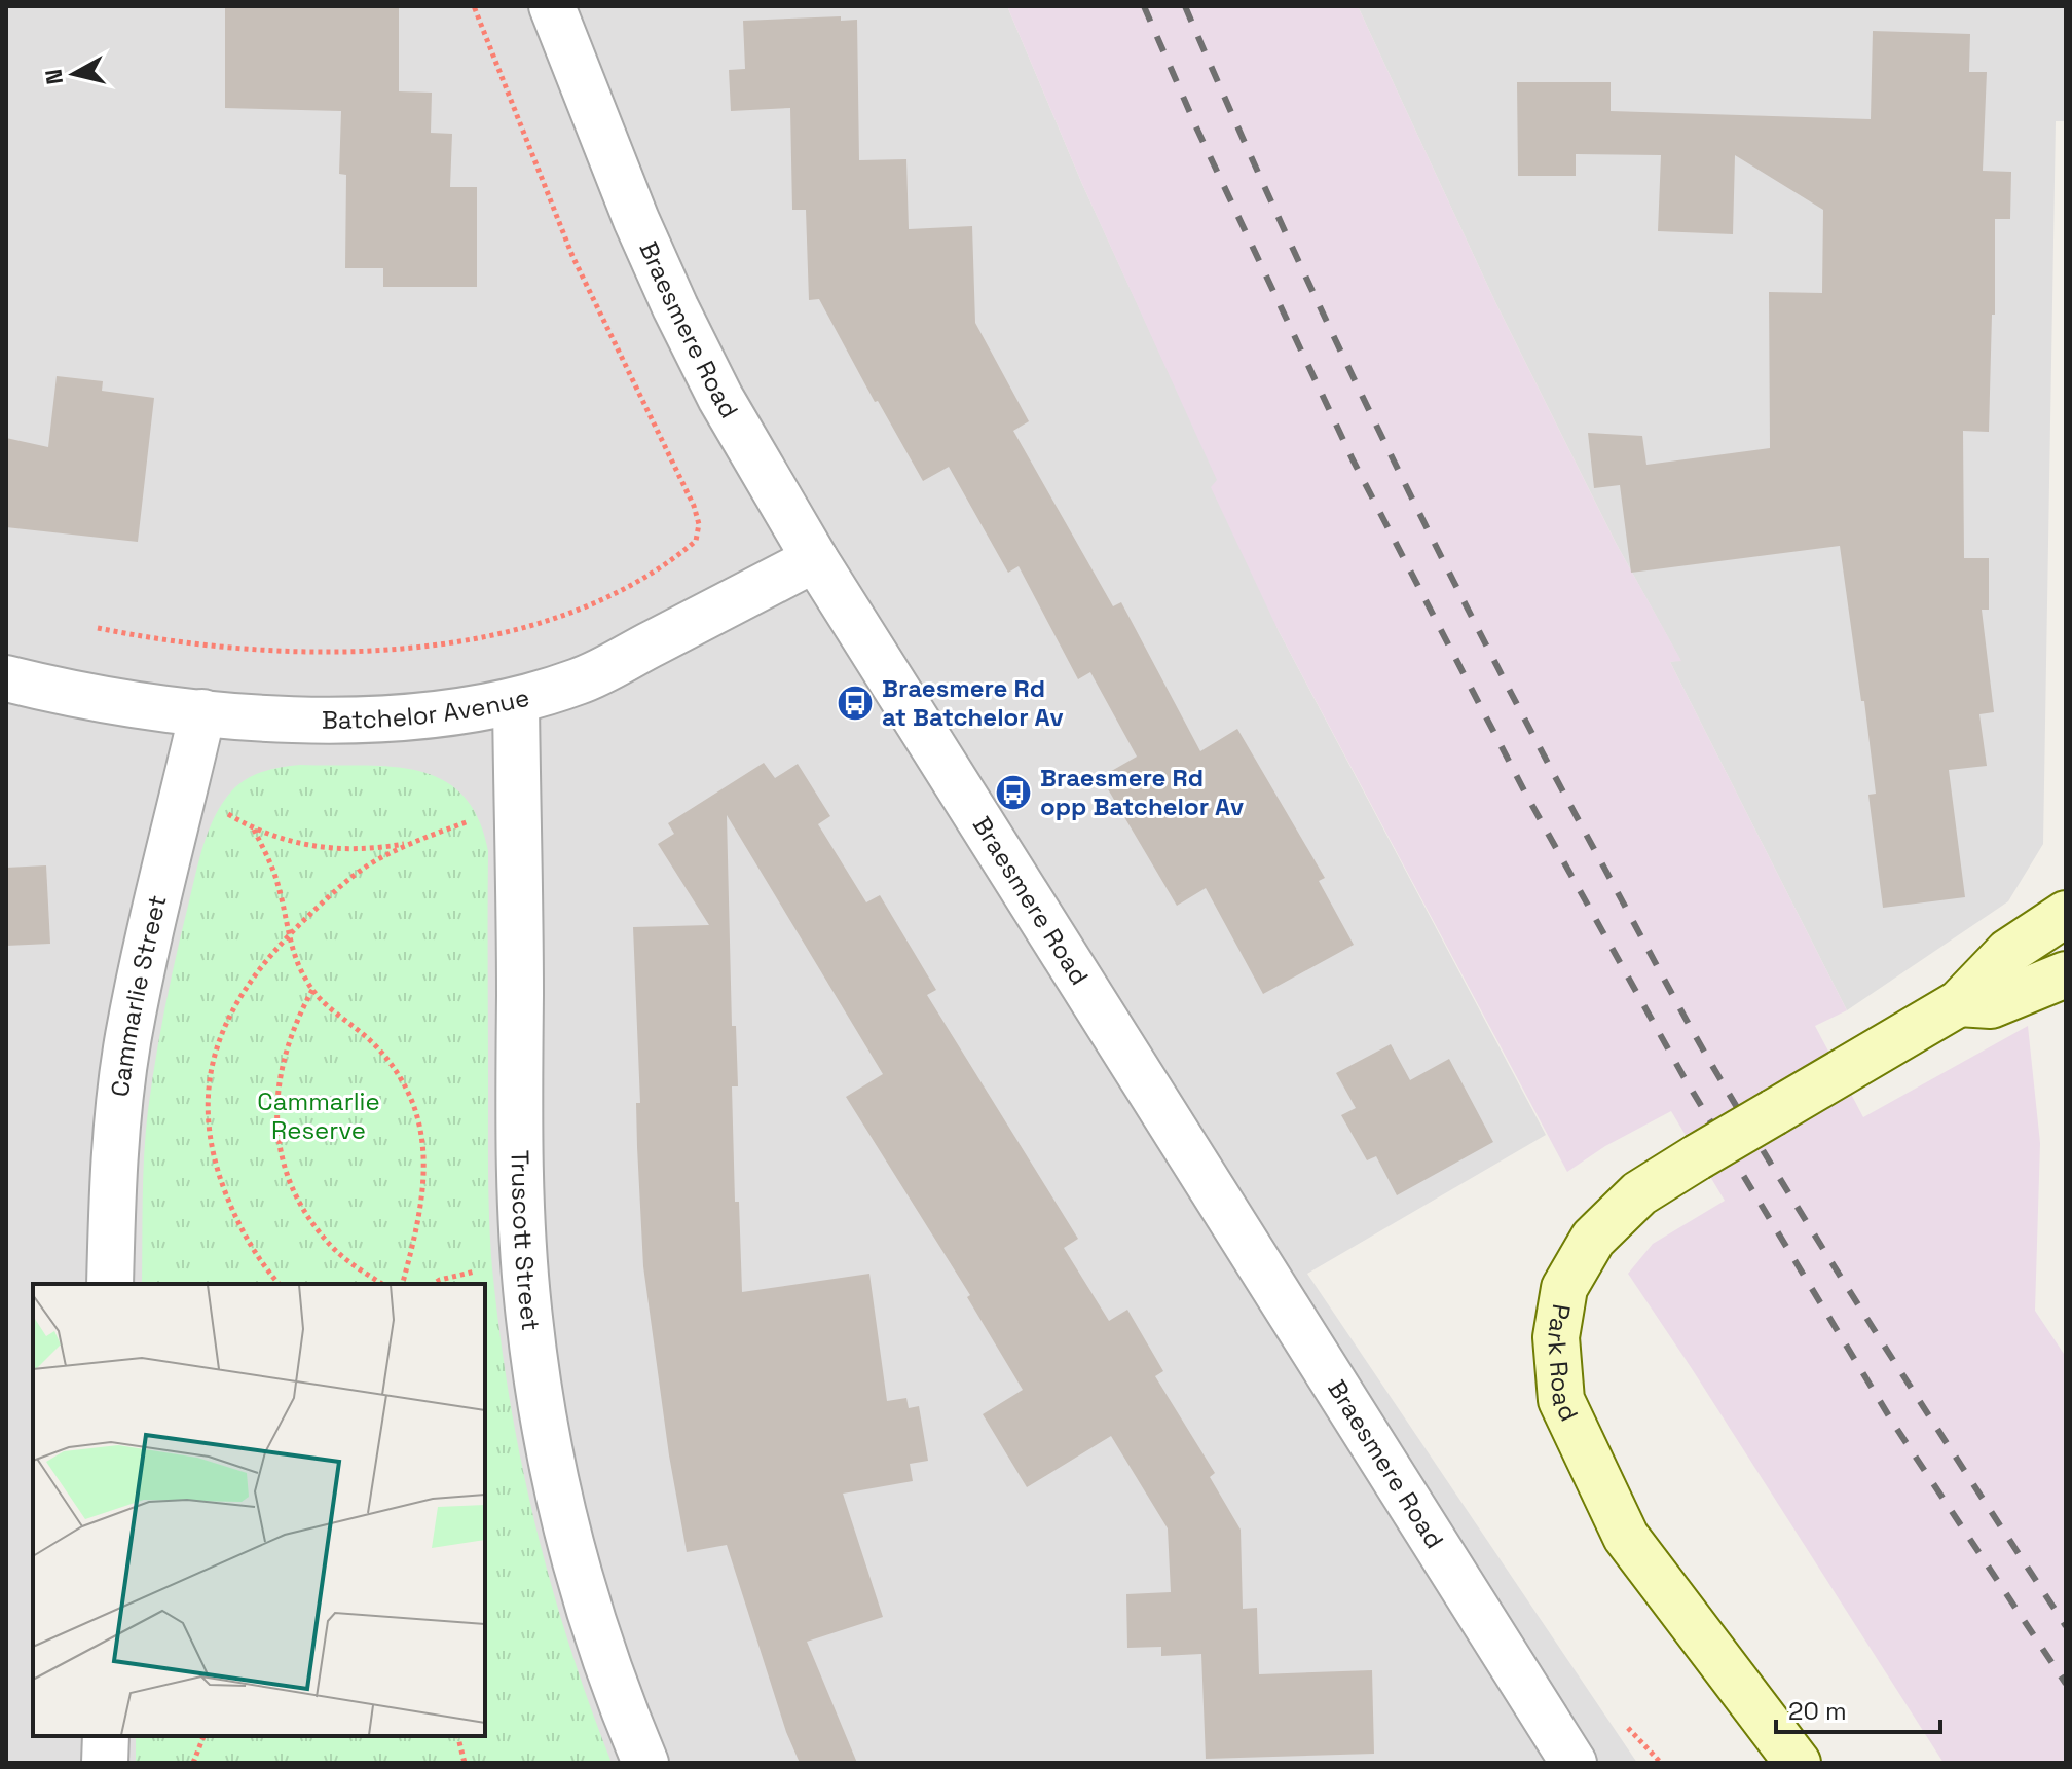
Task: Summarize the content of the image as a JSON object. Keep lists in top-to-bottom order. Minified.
{"streets":{"main road":["Park Road"],"street":["Braesmere Road","Batchelor Avenue","Cammarlie Street","Truscott Street"]},"crossings":[["Braesmere Road","Batchelor Avenue"],["Batchelor Avenue","Cammarlie Street"],["Batchelor Avenue","Truscott Street"]],"parks":["Cammarlie Reserve"],"places":{"bus stop":["Braesmere Rd at Batchelor Av","Braesmere Rd opp Batchelor Av"]},"scale_bar":"20 m","north":"left"}
